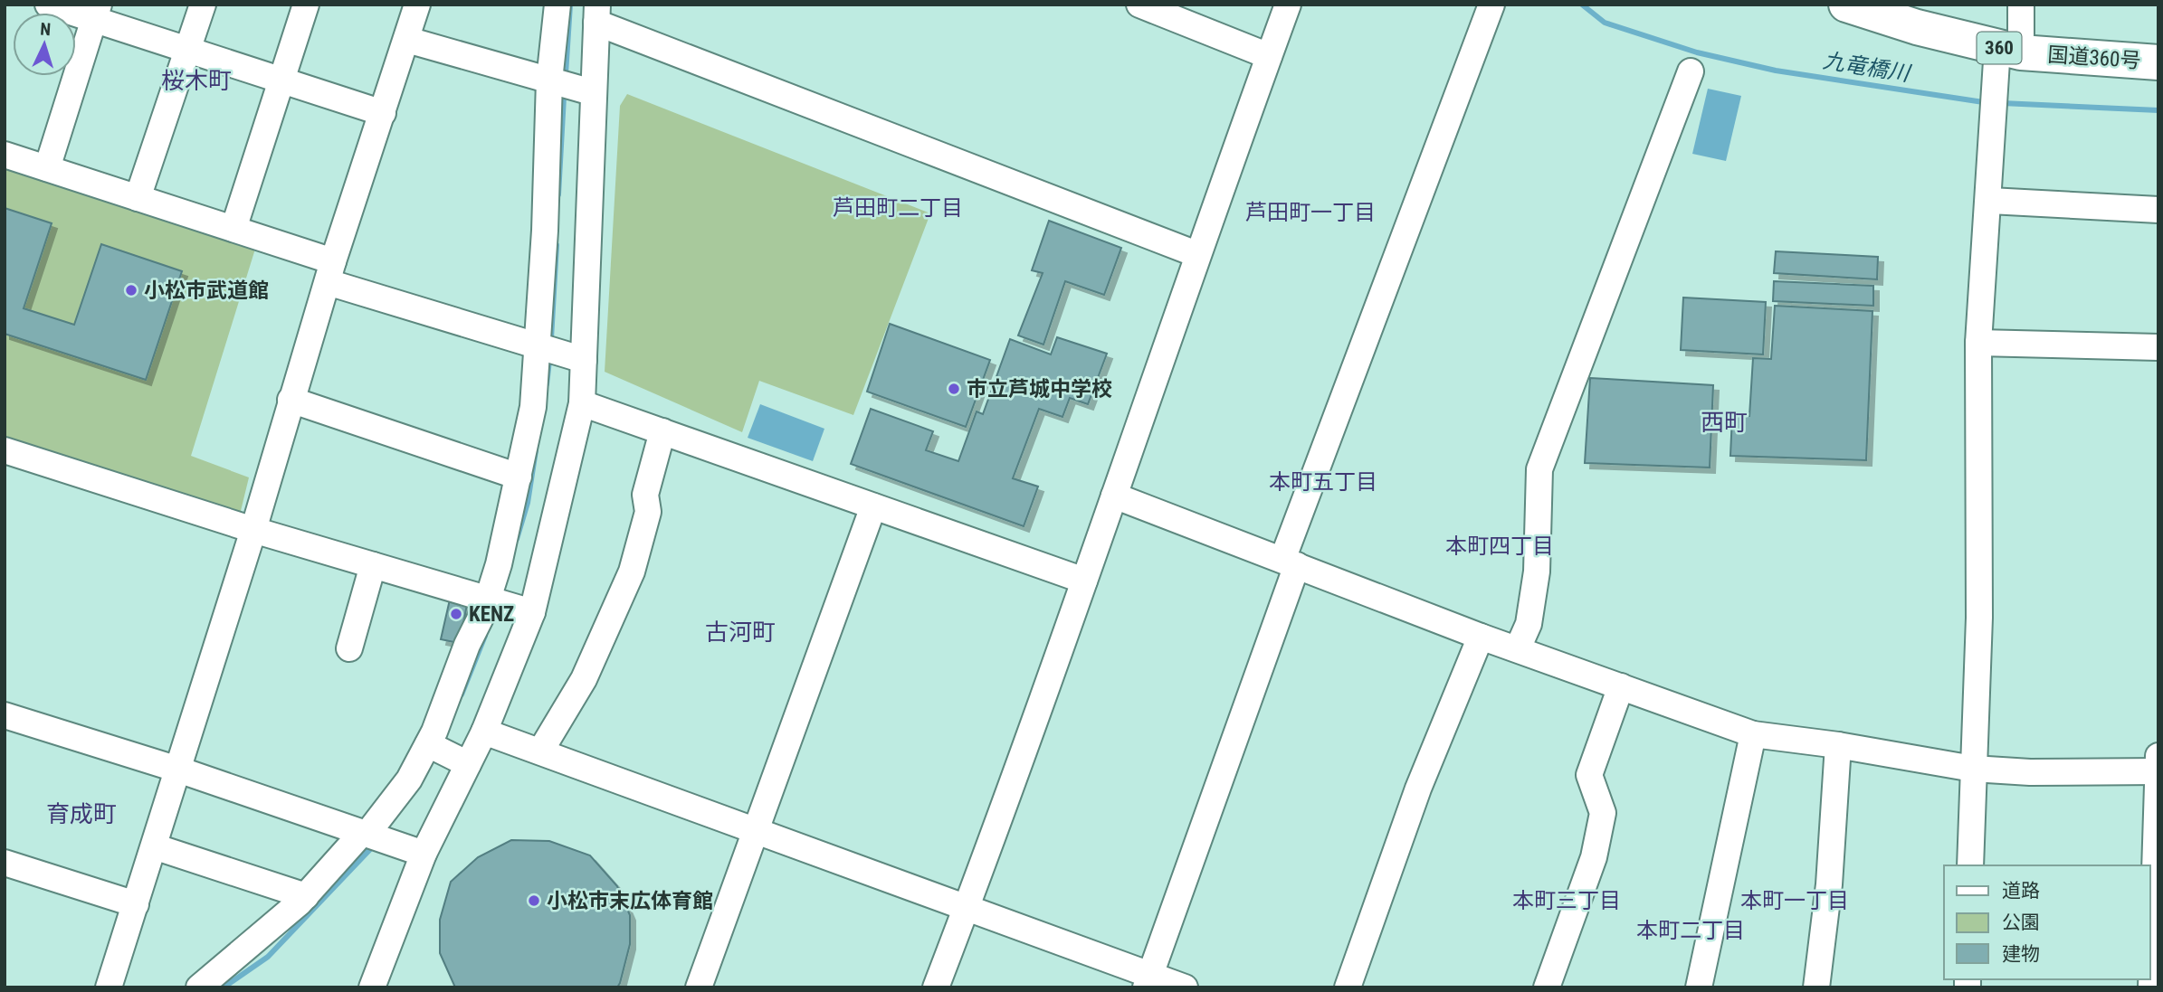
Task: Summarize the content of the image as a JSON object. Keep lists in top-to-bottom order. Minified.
{"streets":{"highway":["360","国道360号"]},"districts":["桜木町","芦田町二丁目","芦田町一丁目","西町","本町五丁目","本町四丁目","古河町","育成町","本町三丁目","本町一丁目","本町二丁目"],"water":["九竜橋川"],"places":["小松市武道館","市立芦城中学校","KENZ","小松市末広体育館"],"legend":["道路","公園","建物"],"north":"top"}
